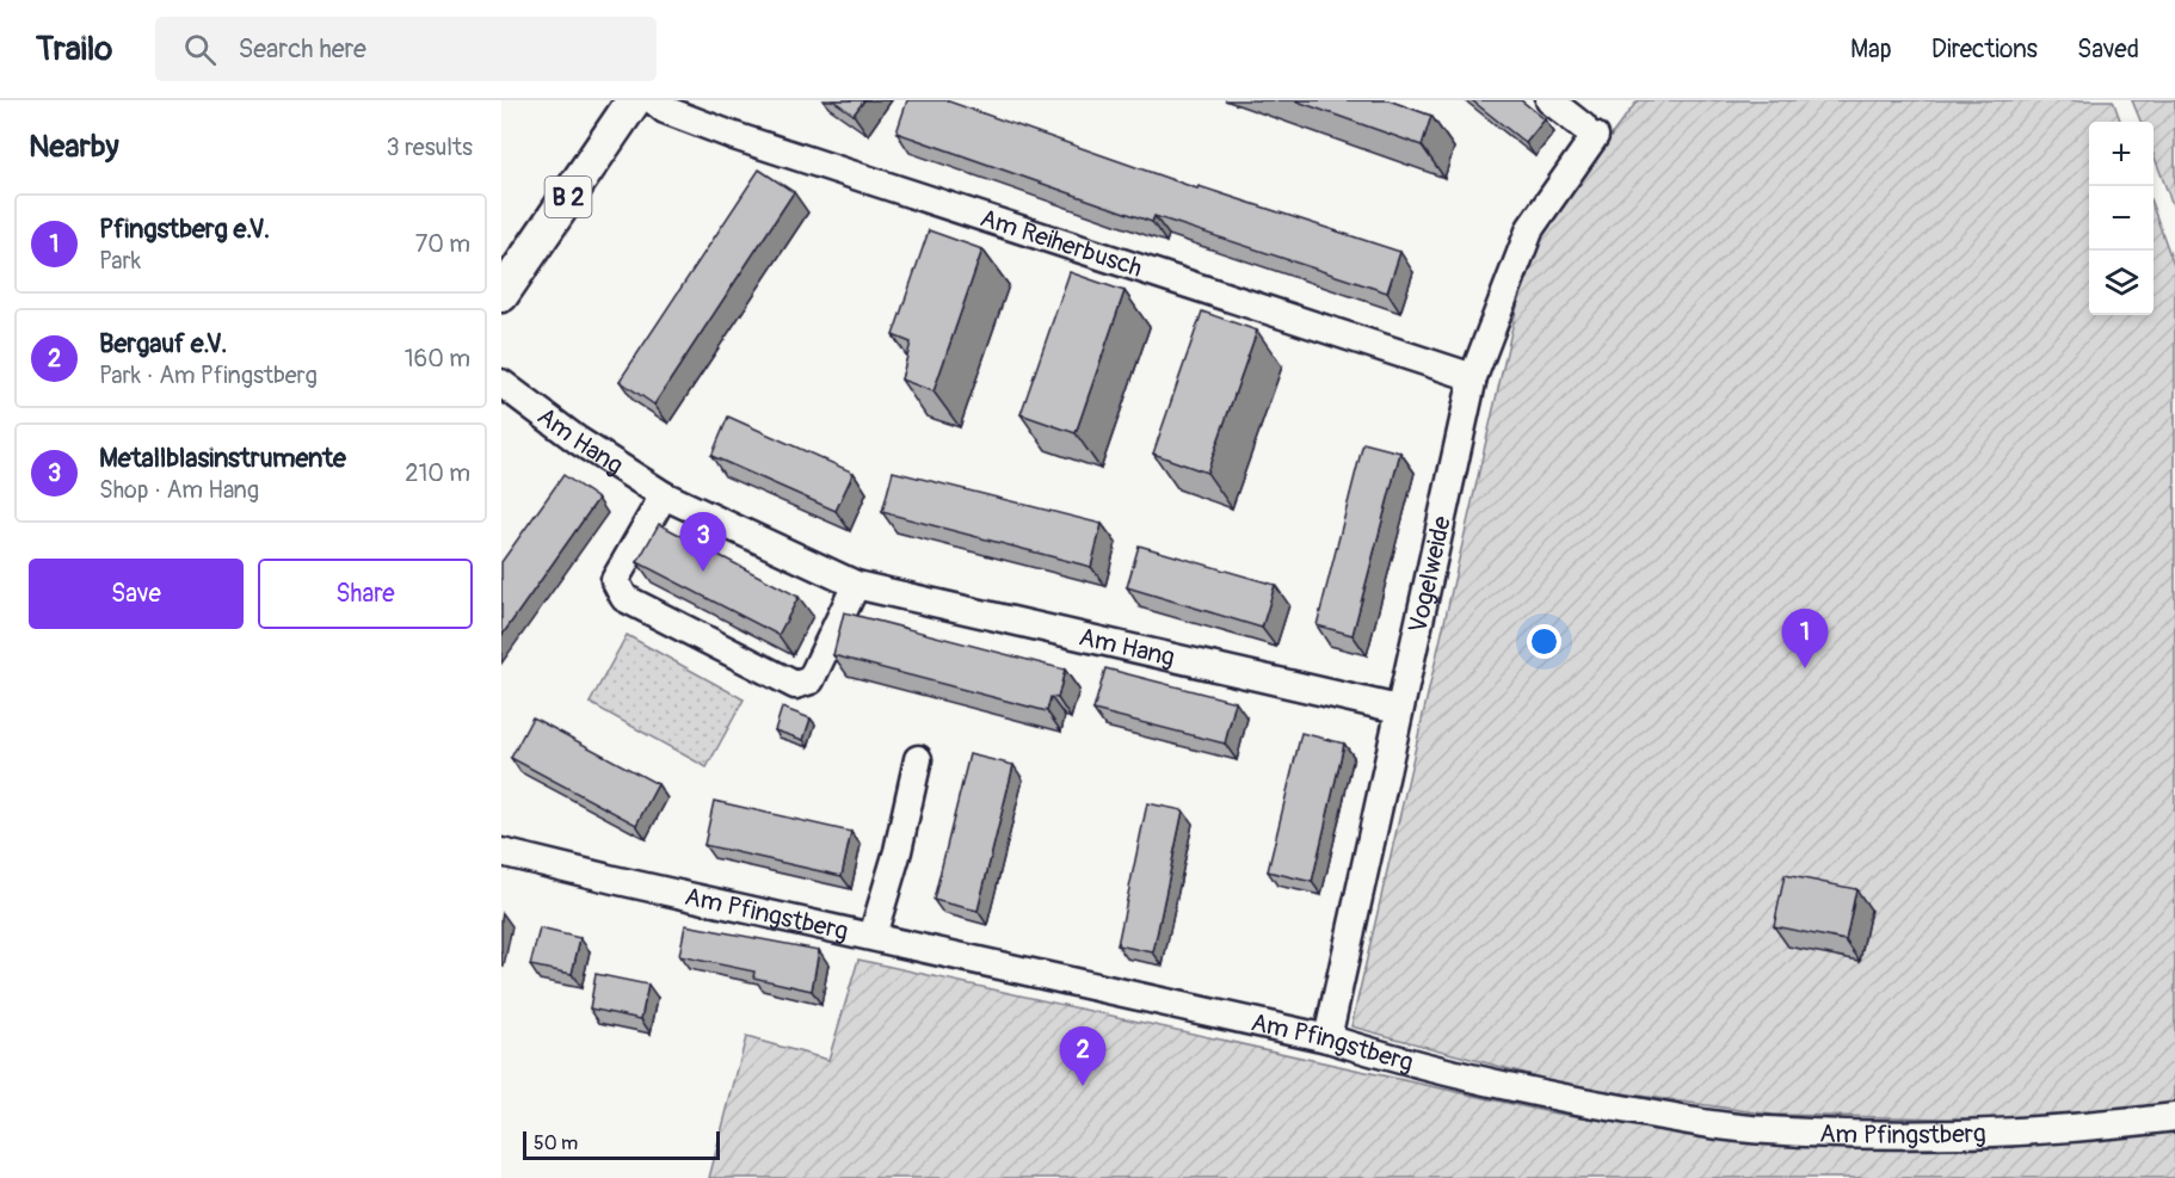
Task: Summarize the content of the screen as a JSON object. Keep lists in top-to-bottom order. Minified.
{"streets":{"main road":["B 2"],"street":["Am Reiherbusch","Am Hang","Vogelweide","Am Pfingstberg"]},"crossings":[["Am Reiherbusch","Vogelweide"],["Am Hang","Vogelweide"],["Vogelweide","Am Pfingstberg"]],"scale_bar":"50 m","page":{"header":"Trailo","search":"Search here","nav":["Map","Directions","Saved"],"heading":["Nearby","3 results"],"map_buttons":["+","−"],"list":[{"mark":"1","name":"Pfingstberg e.V.","note":"Park","value":"70 m"},{"mark":"2","name":"Bergauf e.V.","note":"Park · Am Pfingstberg","value":"160 m"},{"mark":"3","name":"Metallblasinstrumente","note":"Shop · Am Hang","value":"210 m"}],"pins":["3","1","2"],"buttons":["Save","Share"],"scale":"50 m"}}
